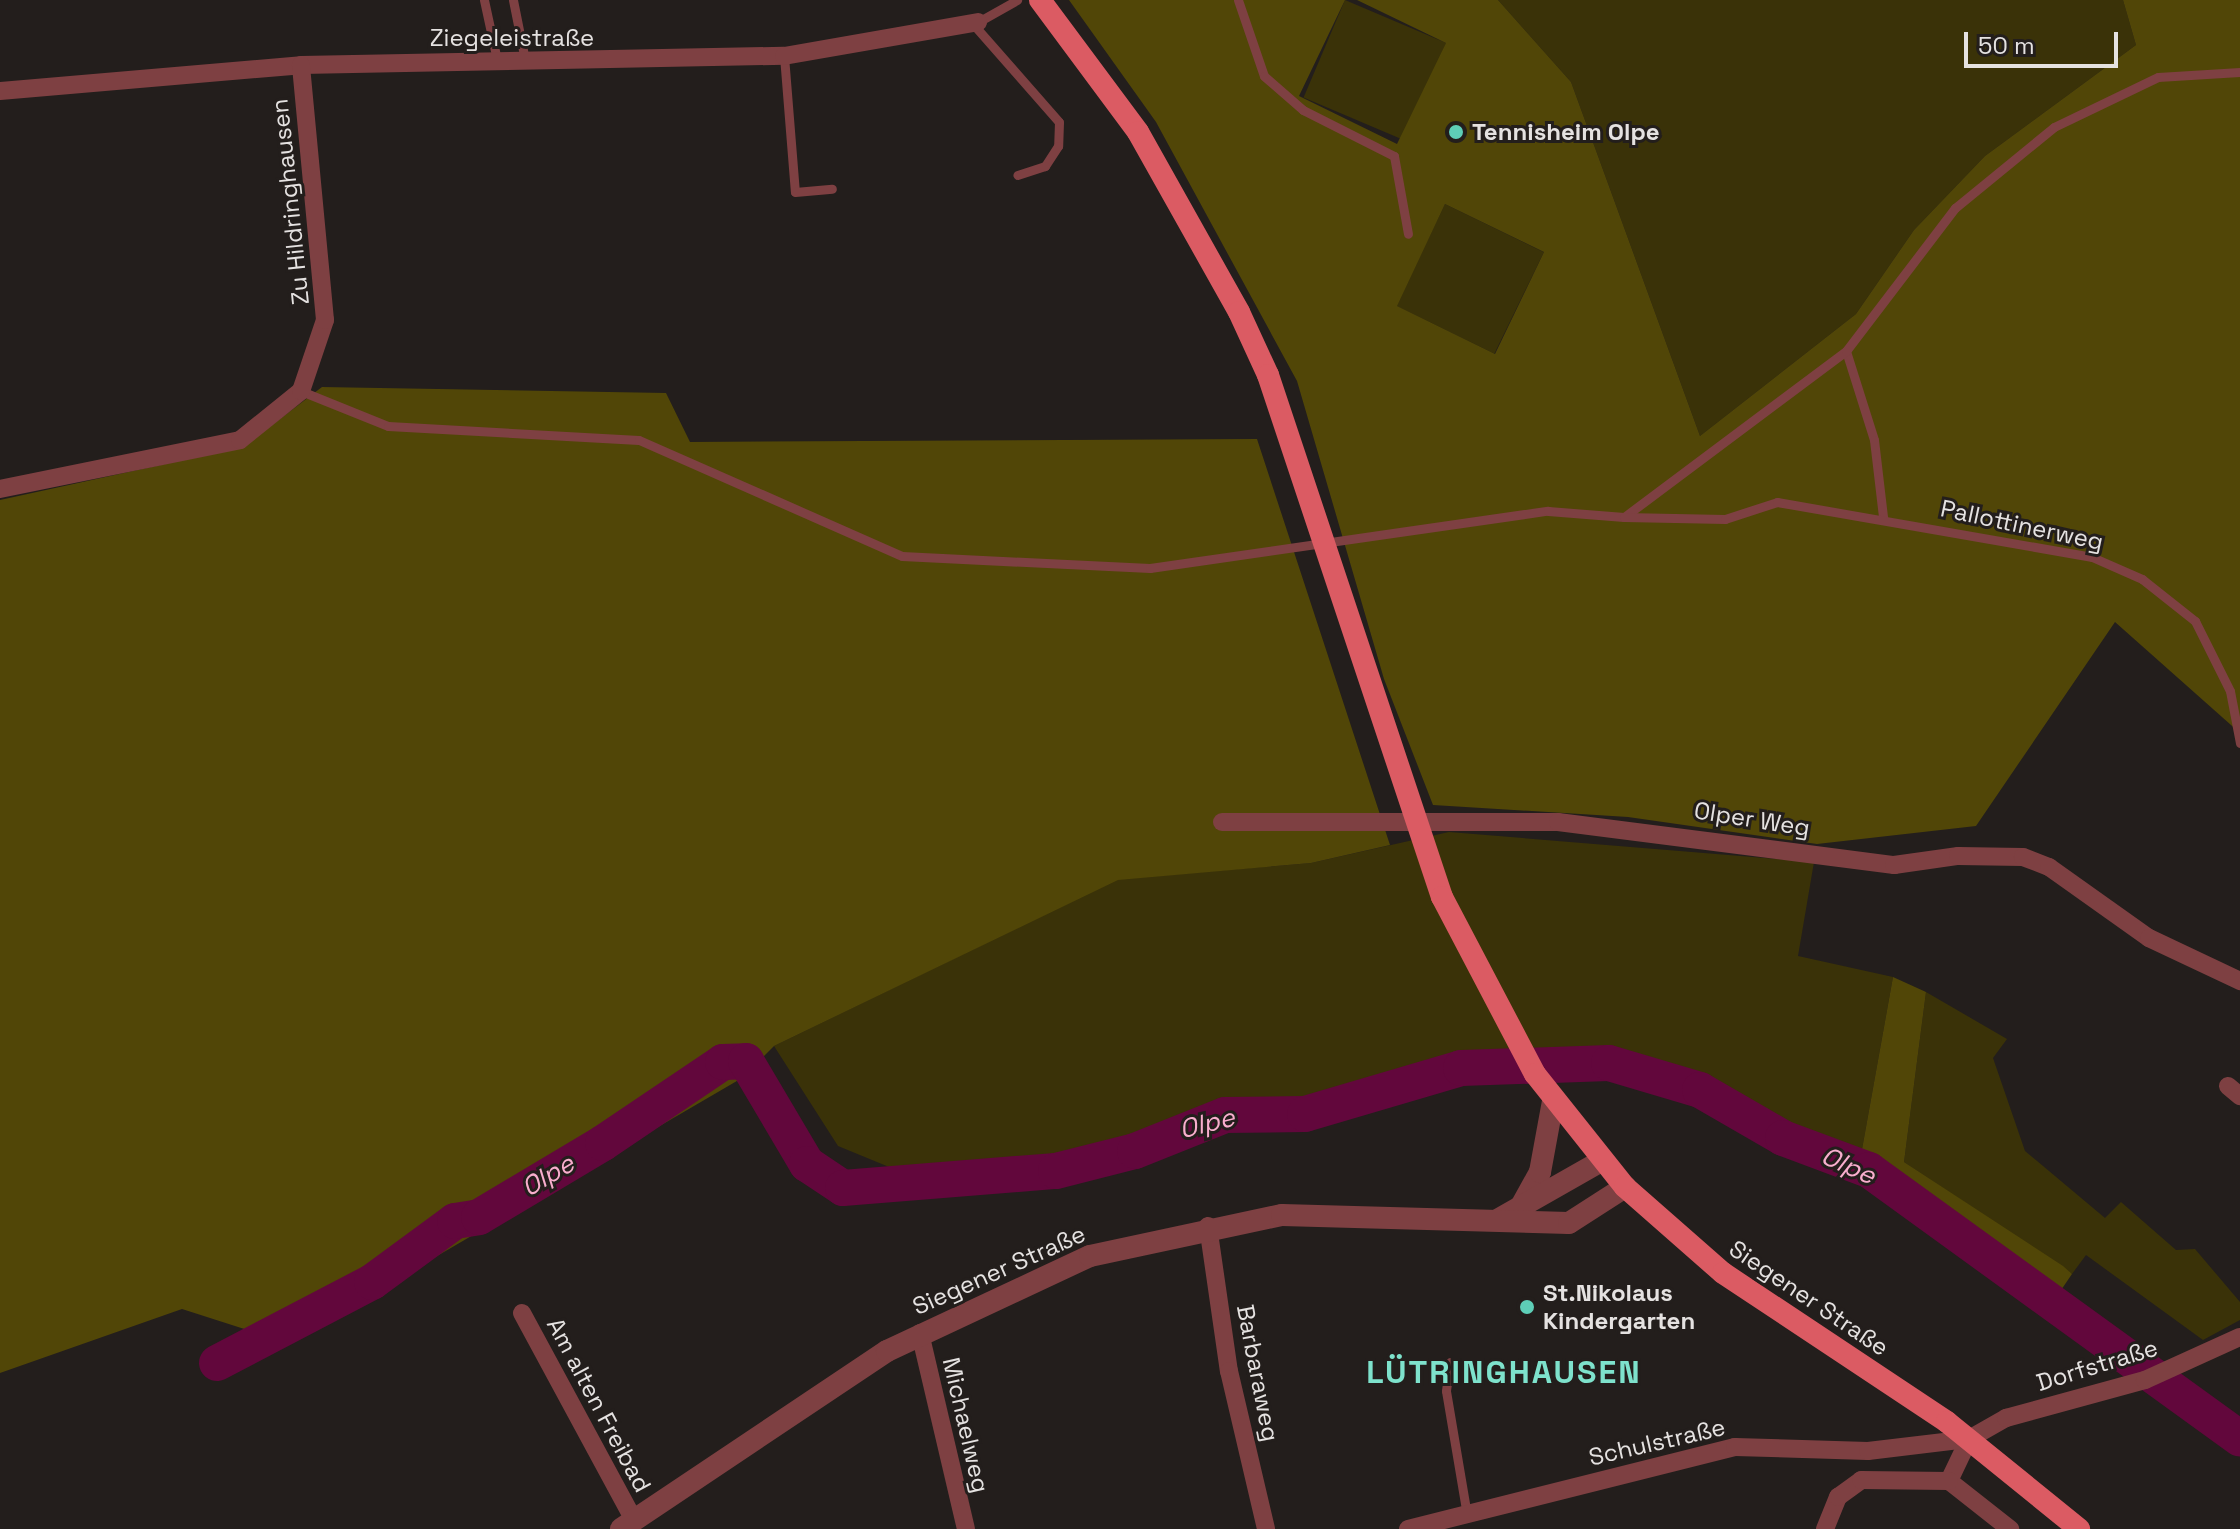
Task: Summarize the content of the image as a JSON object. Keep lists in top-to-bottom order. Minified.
{"streets":{"main road":["Siegener Straße"],"street":["Ziegeleistraße","Zu Hildringhausen","Olper Weg","Dorfstraße","Barbaraweg","Am alten Freibad","Michaelweg","Schulstraße"],"lane":["Pallottinerweg"]},"crossings":[["Ziegeleistraße","Zu Hildringhausen"],["Zu Hildringhausen","Pallottinerweg"],["Siegener Straße","Dorfstraße"],["Siegener Straße","Barbaraweg"],["Siegener Straße","Am alten Freibad"],["Siegener Straße","Michaelweg"],["Siegener Straße","Schulstraße"],["Dorfstraße","Schulstraße"]],"districts":["LÜTRINGHAUSEN"],"water":["Olpe"],"places":["Tennisheim Olpe","St.Nikolaus Kindergarten"],"scale_bar":"50 m"}
